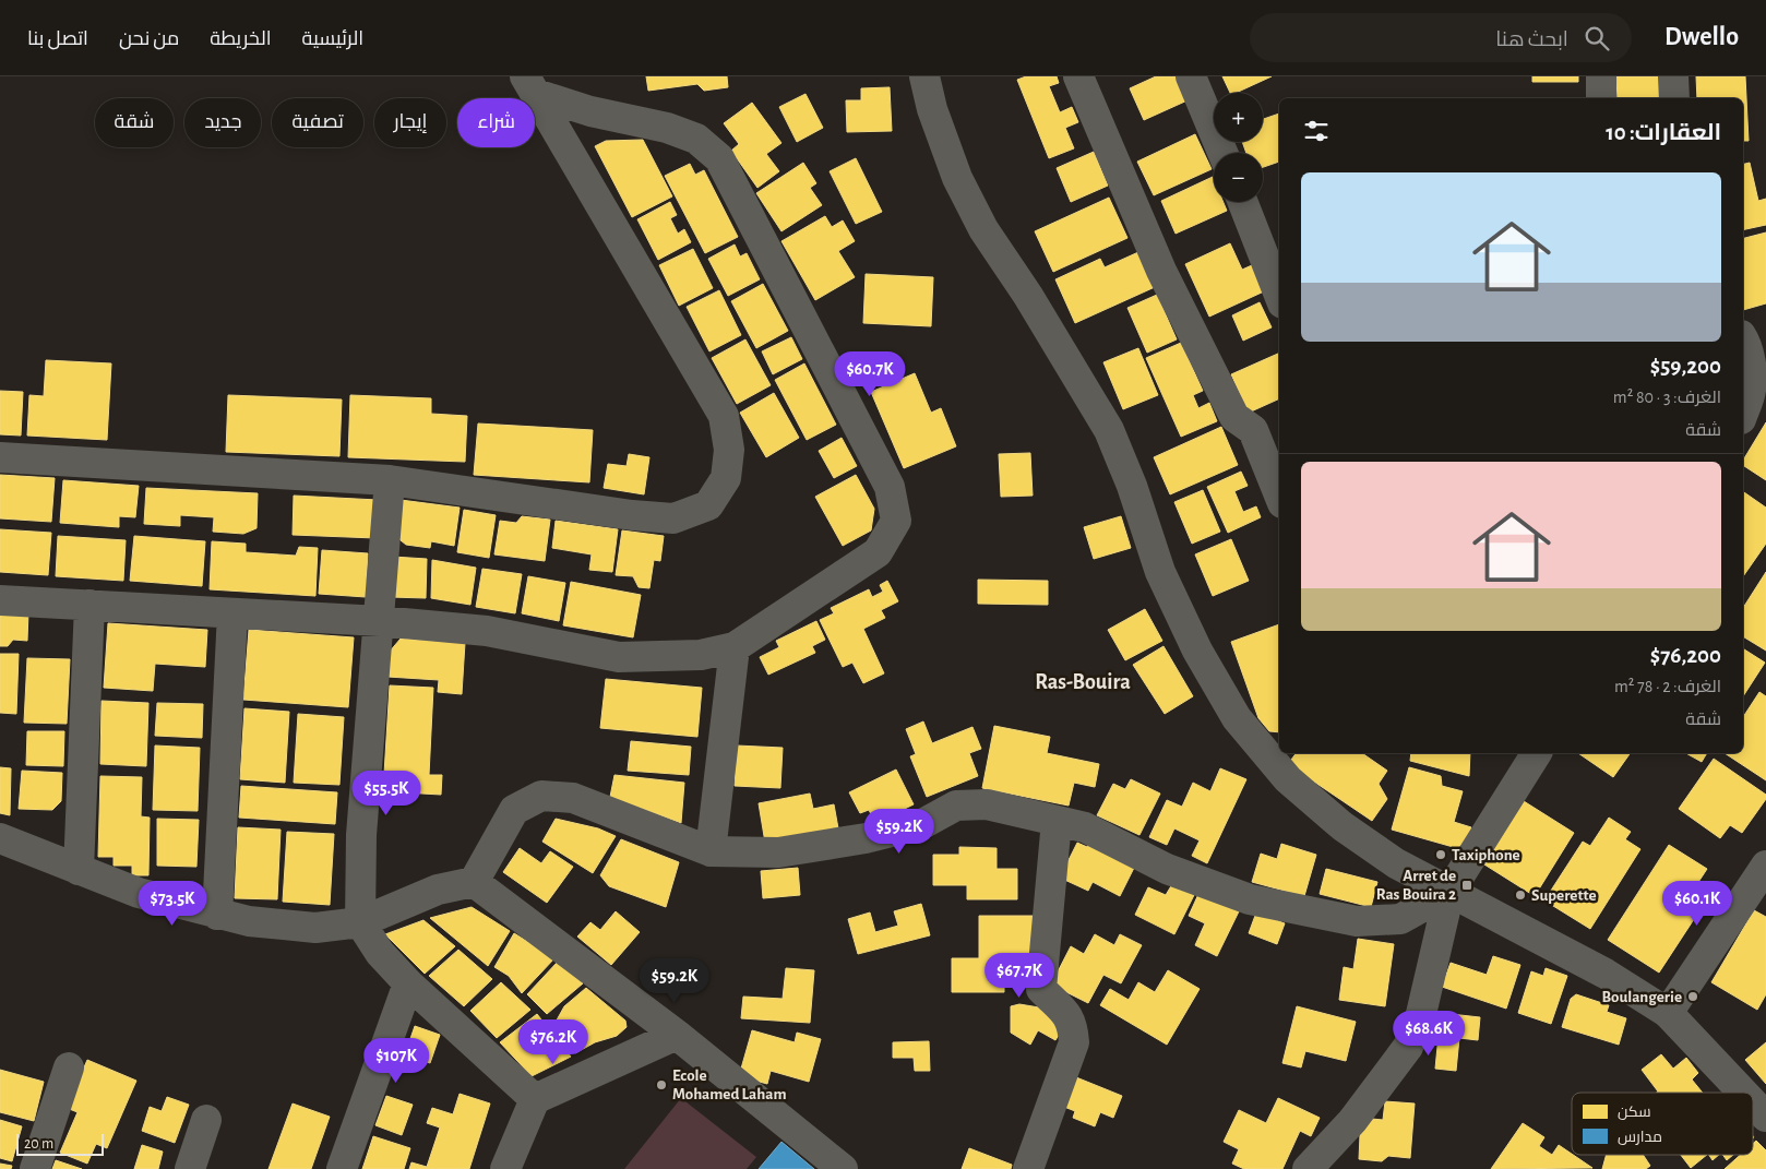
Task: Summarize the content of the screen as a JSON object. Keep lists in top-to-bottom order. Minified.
{"districts":["Ras-Bouira"],"places":{"other":["Taxiphone","Superette","Boulangerie","Ecole Mohamed Laham"],"transit":["Arret de Ras Bouira 2"]},"legend":["سكن","مدارس"],"scale_bar":"20 m","page":{"header":"Dwello","search":"ابحث هنا","nav":["الرئيسية","الخريطة","من نحن","اتصل بنا"],"map_buttons":["+","−"],"chip":["شراء","إيجار","تصفية","جديد","شقة"],"heading":"العقارات: 10","list":[{"name":"$59,200","note":"الغرف: 3 · 80 m² · شقة"},{"name":"$76,200","note":"الغرف: 2 · 78 m² · شقة"}],"price":["$60.7K","$55.5K","$59.2K","$73.5K","$60.1K","$67.7K","$59.2K","$68.6K","$76.2K","$107K"],"scale":"20 m"}}
